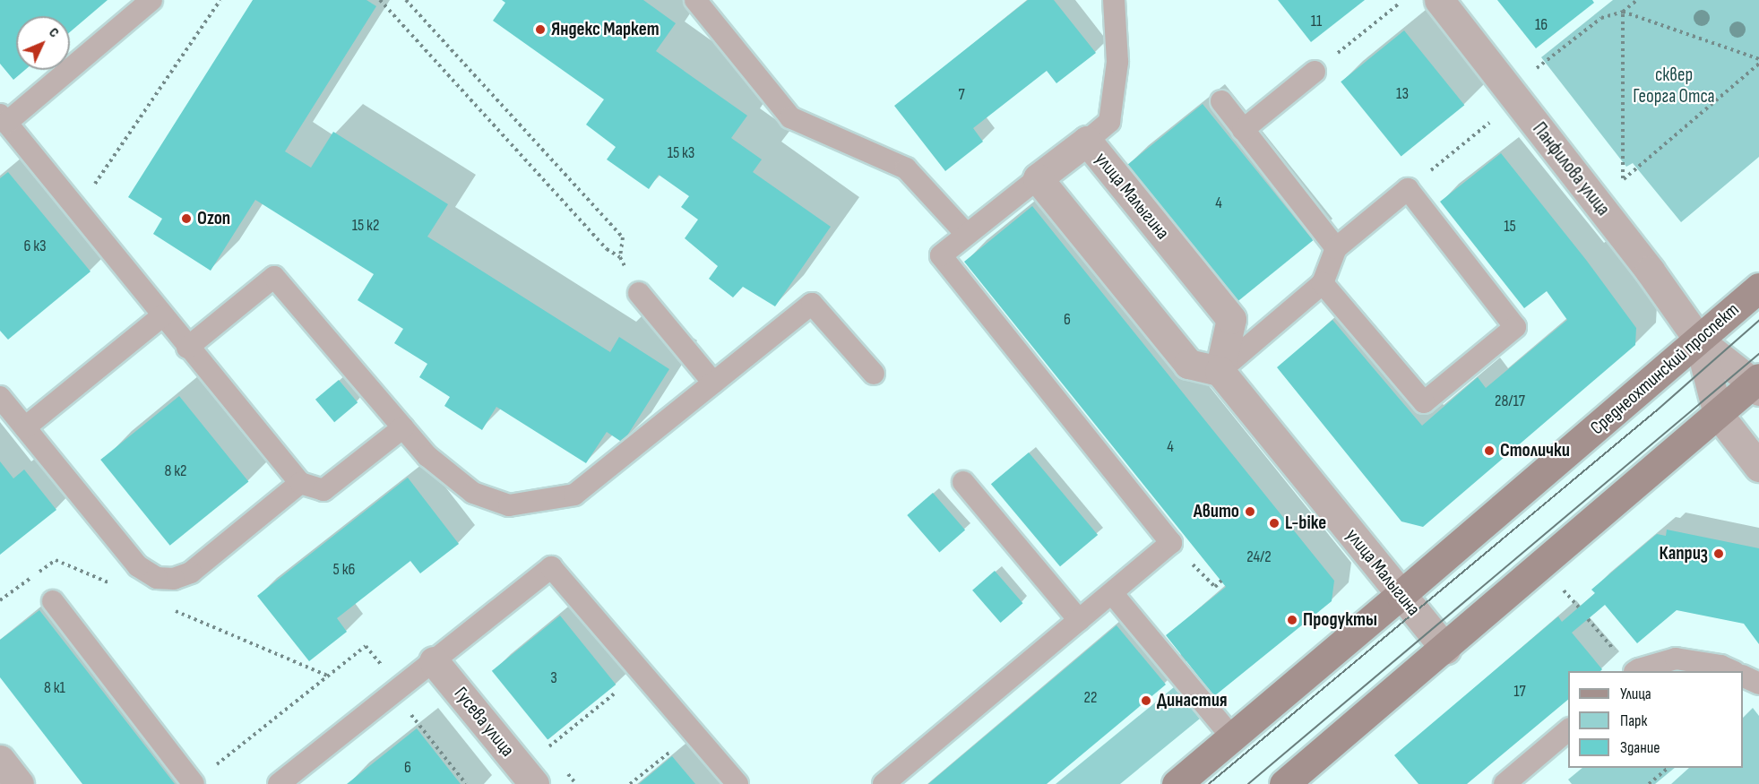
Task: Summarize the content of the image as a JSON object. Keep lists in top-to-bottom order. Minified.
{"streets":{"main road":["Среднеохтинский проспект"],"street":["Панфилова улица","улица Малыгина","Гусева улица"]},"crossings":[["Панфилова улица","Среднеохтинский проспект"],["улица Малыгина","Среднеохтинский проспект"]],"parks":["сквер Георга Отса"],"places":["Яндекс Маркет","Ozon","Столички","Авито","L-bike","Каприз","Продукты","Династия"],"house_numbers":["11","16","13","7","15 к3","4","15 к2","15","6 к3","6","28/17","4","8 к2","24/2","5 к6","3","8 к1","17","22","6"],"legend":["Улица","Парк","Здание"],"north":"top right"}
